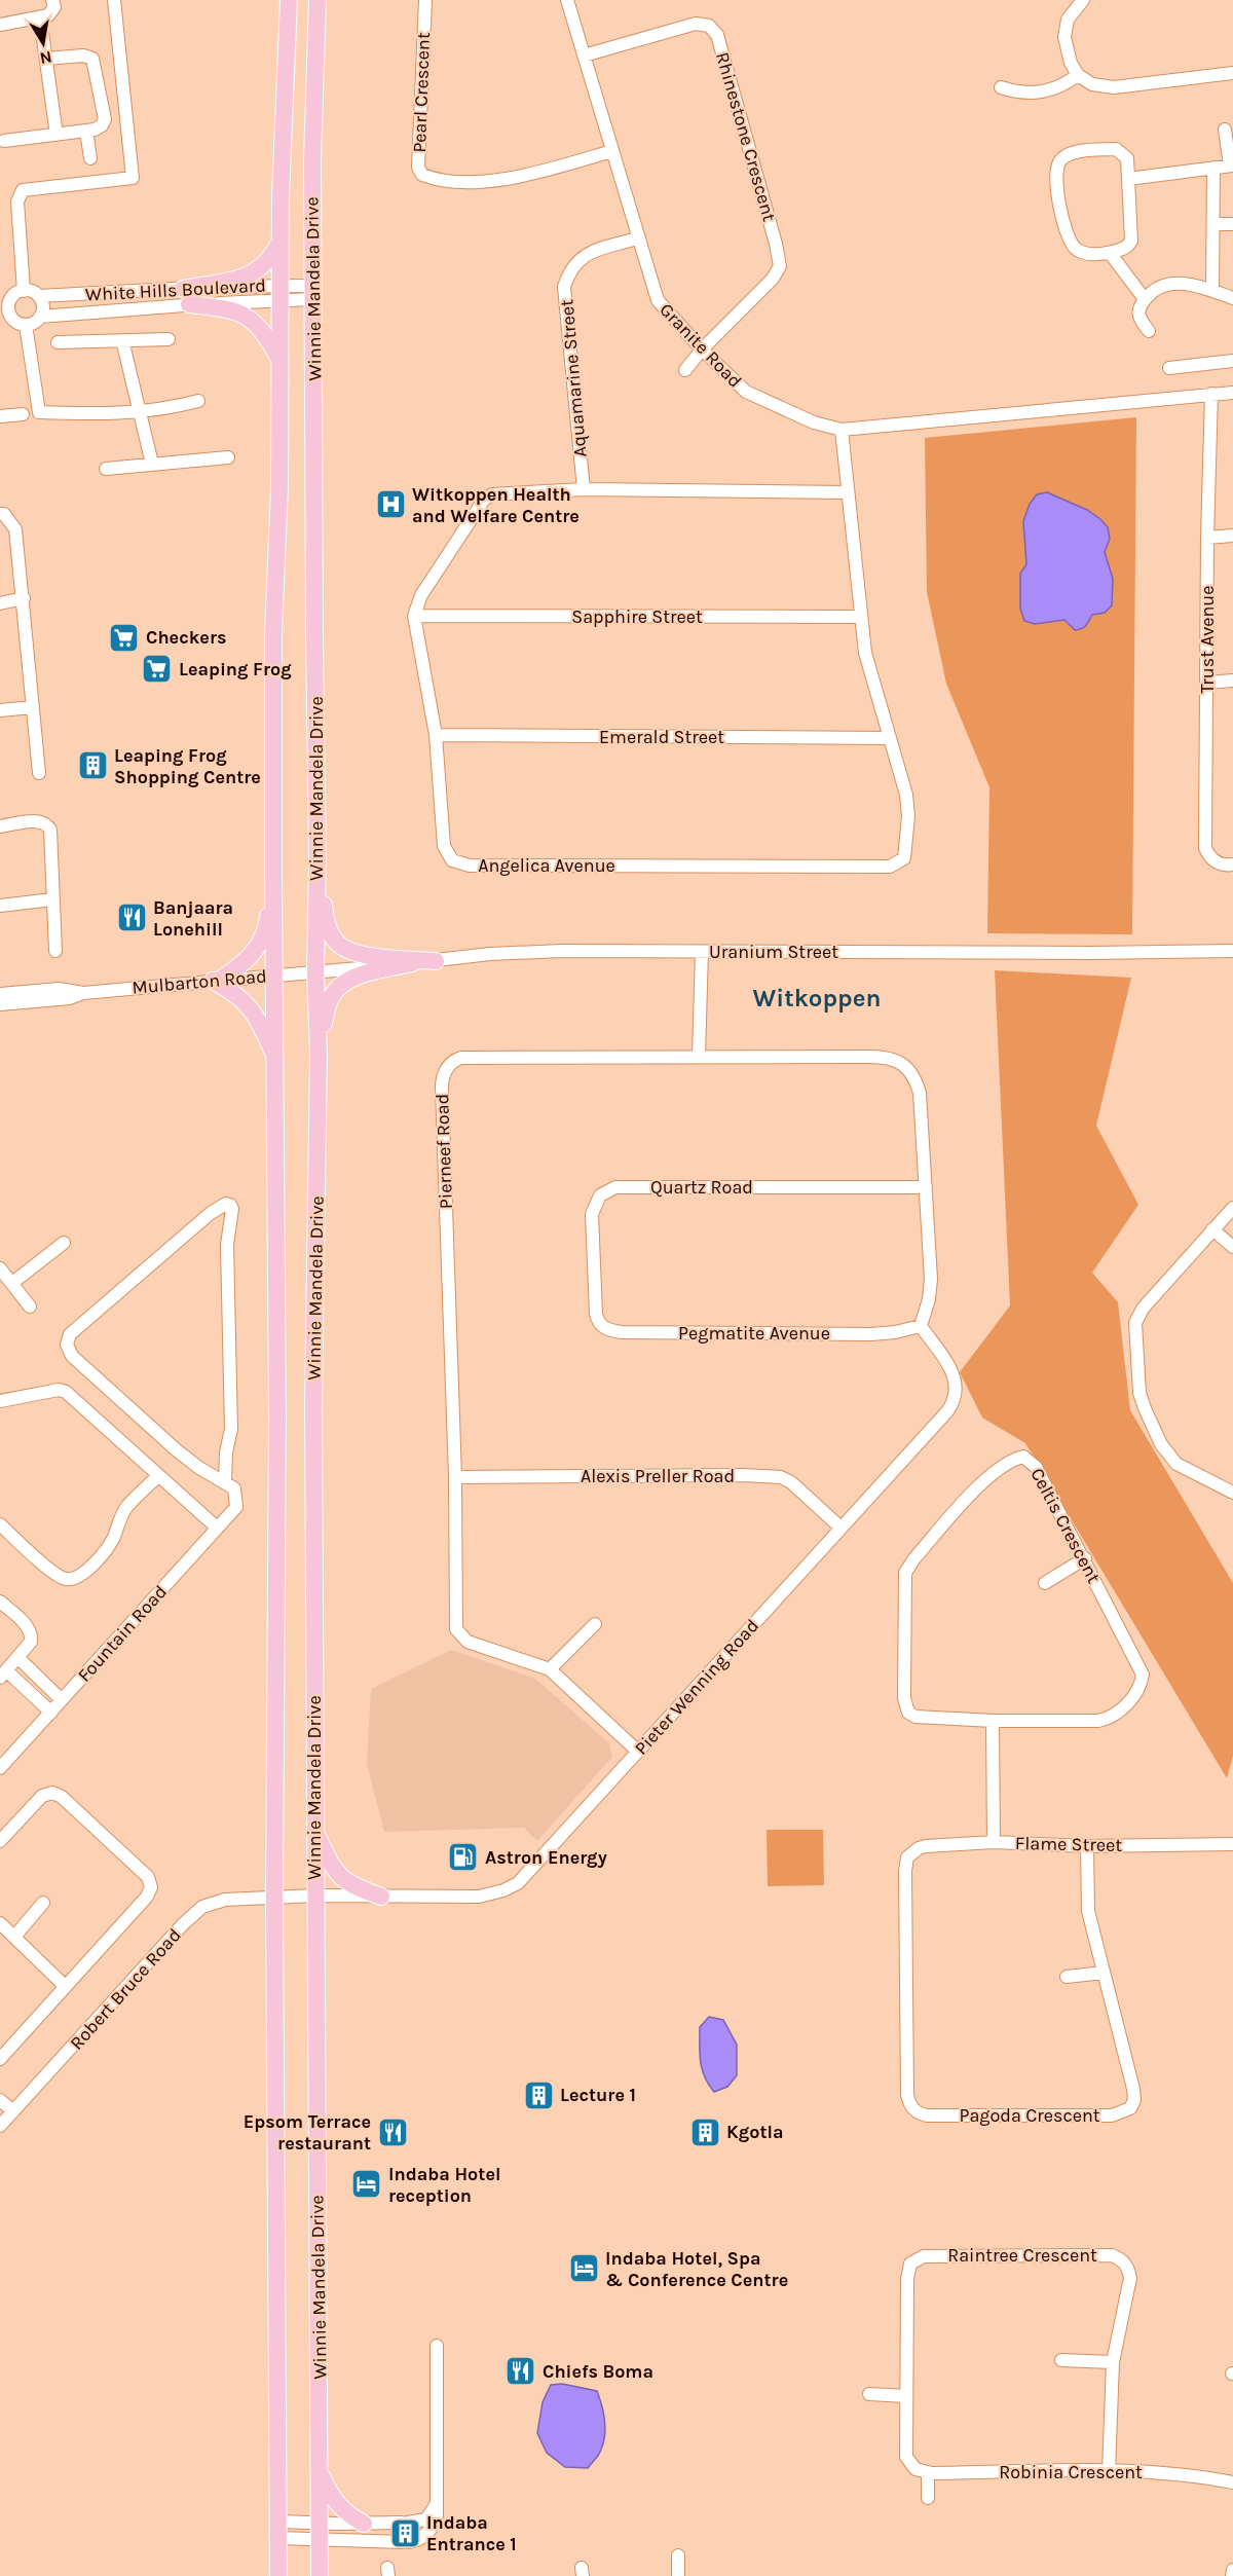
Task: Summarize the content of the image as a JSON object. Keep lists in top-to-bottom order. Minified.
{"streets":{"main road":["Winnie Mandela Drive"],"street":["Pearl Crescent","Rhinestone Crescent","White Hills Boulevard","Granite Road","Aquamarine Street","Sapphire Street","Trust Avenue","Emerald Street","Angelica Avenue","Uranium Street","Mulbarton Road","Pierneef Road","Quartz Road","Pegmatite Avenue","Alexis Preller Road","Celtis Crescent","Fountain Road","Pieter Wenning Road","Flame Street","Robert Bruce Road","Pagoda Crescent","Raintree Crescent","Robinia Crescent"]},"crossings":[["Pearl Crescent","Granite Road"],["Rhinestone Crescent","Granite Road"],["Winnie Mandela Drive","White Hills Boulevard"],["Winnie Mandela Drive","Uranium Street"],["Winnie Mandela Drive","Mulbarton Road"],["Winnie Mandela Drive","Pieter Wenning Road"],["Winnie Mandela Drive","Robert Bruce Road"],["Granite Road","Aquamarine Street"],["Granite Road","Trust Avenue"],["Granite Road","Angelica Avenue"],["Sapphire Street","Angelica Avenue"],["Emerald Street","Angelica Avenue"],["Uranium Street","Mulbarton Road"],["Pierneef Road","Quartz Road"],["Pierneef Road","Pegmatite Avenue"],["Pierneef Road","Alexis Preller Road"],["Pierneef Road","Pieter Wenning Road"],["Quartz Road","Pegmatite Avenue"],["Pegmatite Avenue","Pieter Wenning Road"],["Alexis Preller Road","Pieter Wenning Road"],["Pieter Wenning Road","Robert Bruce Road"],["Flame Street","Pagoda Crescent"],["Raintree Crescent","Robinia Crescent"]],"districts":["Witkoppen"],"places":{"hospital":["Witkoppen Health and Welfare Centre"],"supermarket":["Checkers","Leaping Frog"],"building":["Leaping Frog Shopping Centre","Lecture 1","Kgotla","Indaba Entrance 1"],"restaurant":["Banjaara Lonehill","Epsom Terrace restaurant","Chiefs Boma"],"fuel station":["Astron Energy"],"hotel":["Indaba Hotel reception","Indaba Hotel, Spa & Conference Centre"]},"north":"bottom"}
